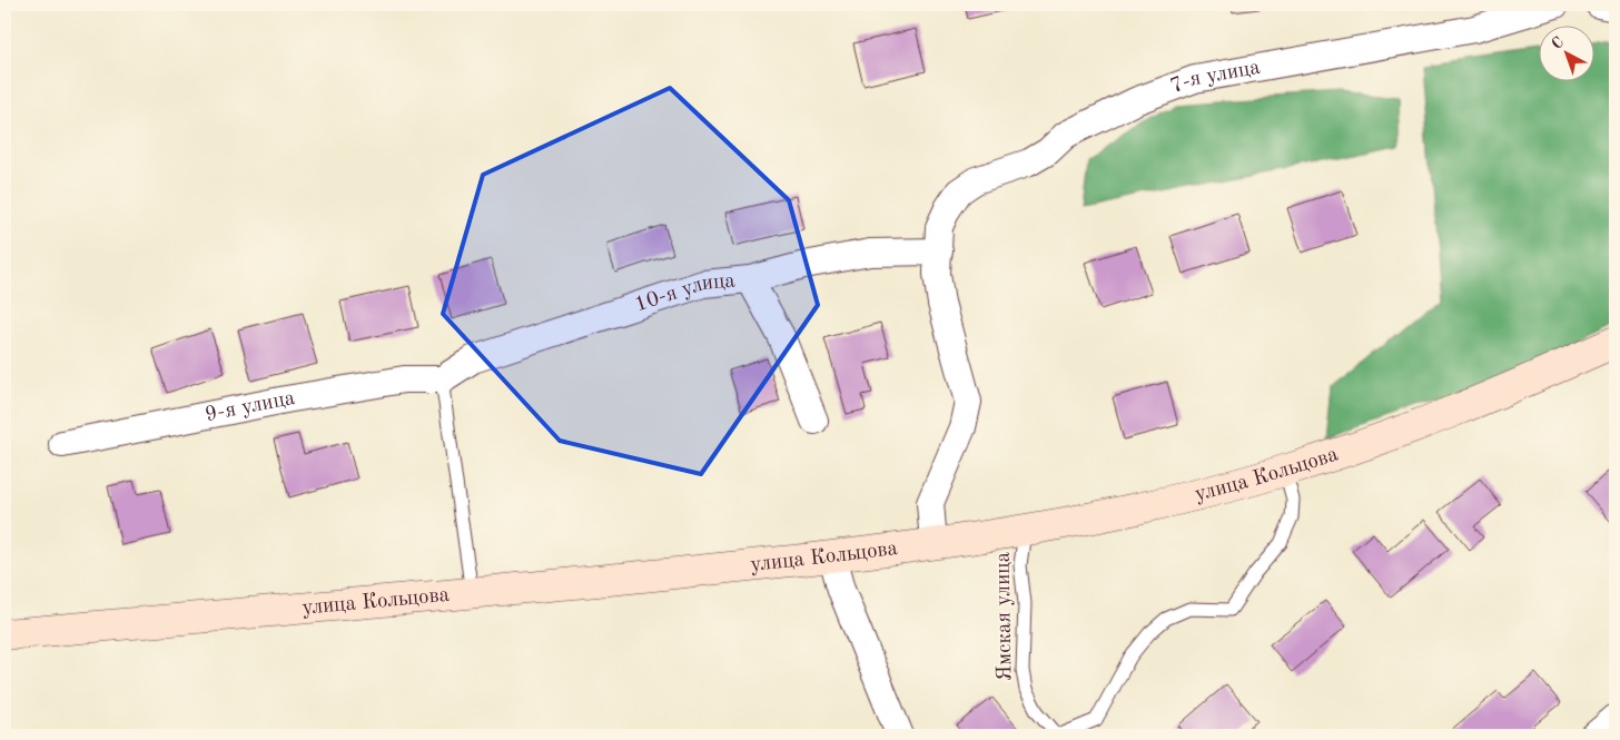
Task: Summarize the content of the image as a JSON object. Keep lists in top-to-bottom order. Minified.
{"streets":{"main road":["улица Кольцова"],"street":["7-я улица","10-я улица","9-я улица"],"lane":["Ямская улица"]},"crossings":[["7-я улица","10-я улица"],["7-я улица","улица Кольцова"],["10-я улица","9-я улица"],["улица Кольцова","Ямская улица"]],"north":"top left"}
